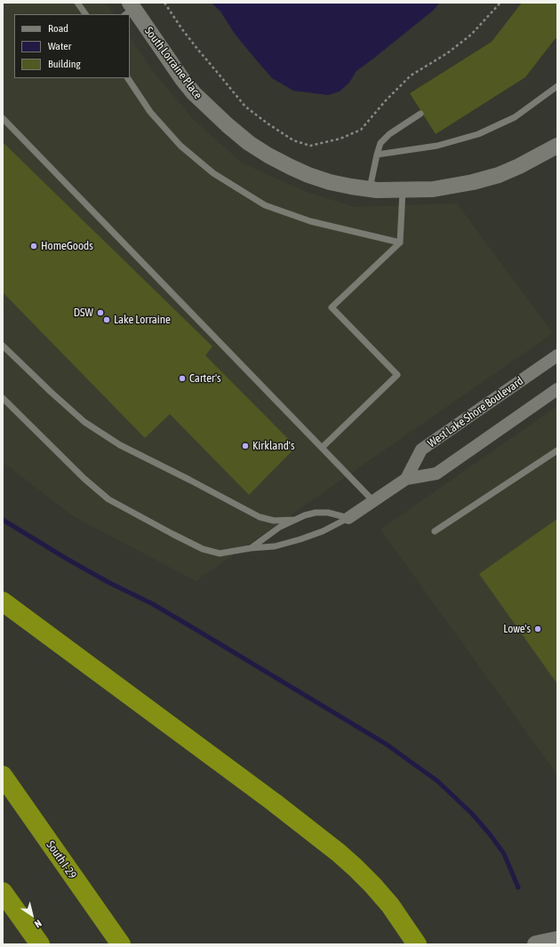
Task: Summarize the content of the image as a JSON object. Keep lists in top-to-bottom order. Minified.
{"streets":{"highway":["South I-29"],"street":["South Lorraine Place","West Lake Shore Boulevard"]},"places":["HomeGoods","DSW","Lake Lorraine","Carter's","Kirkland's","Lowe's"],"legend":["Road","Water","Building"],"north":"bottom right"}
